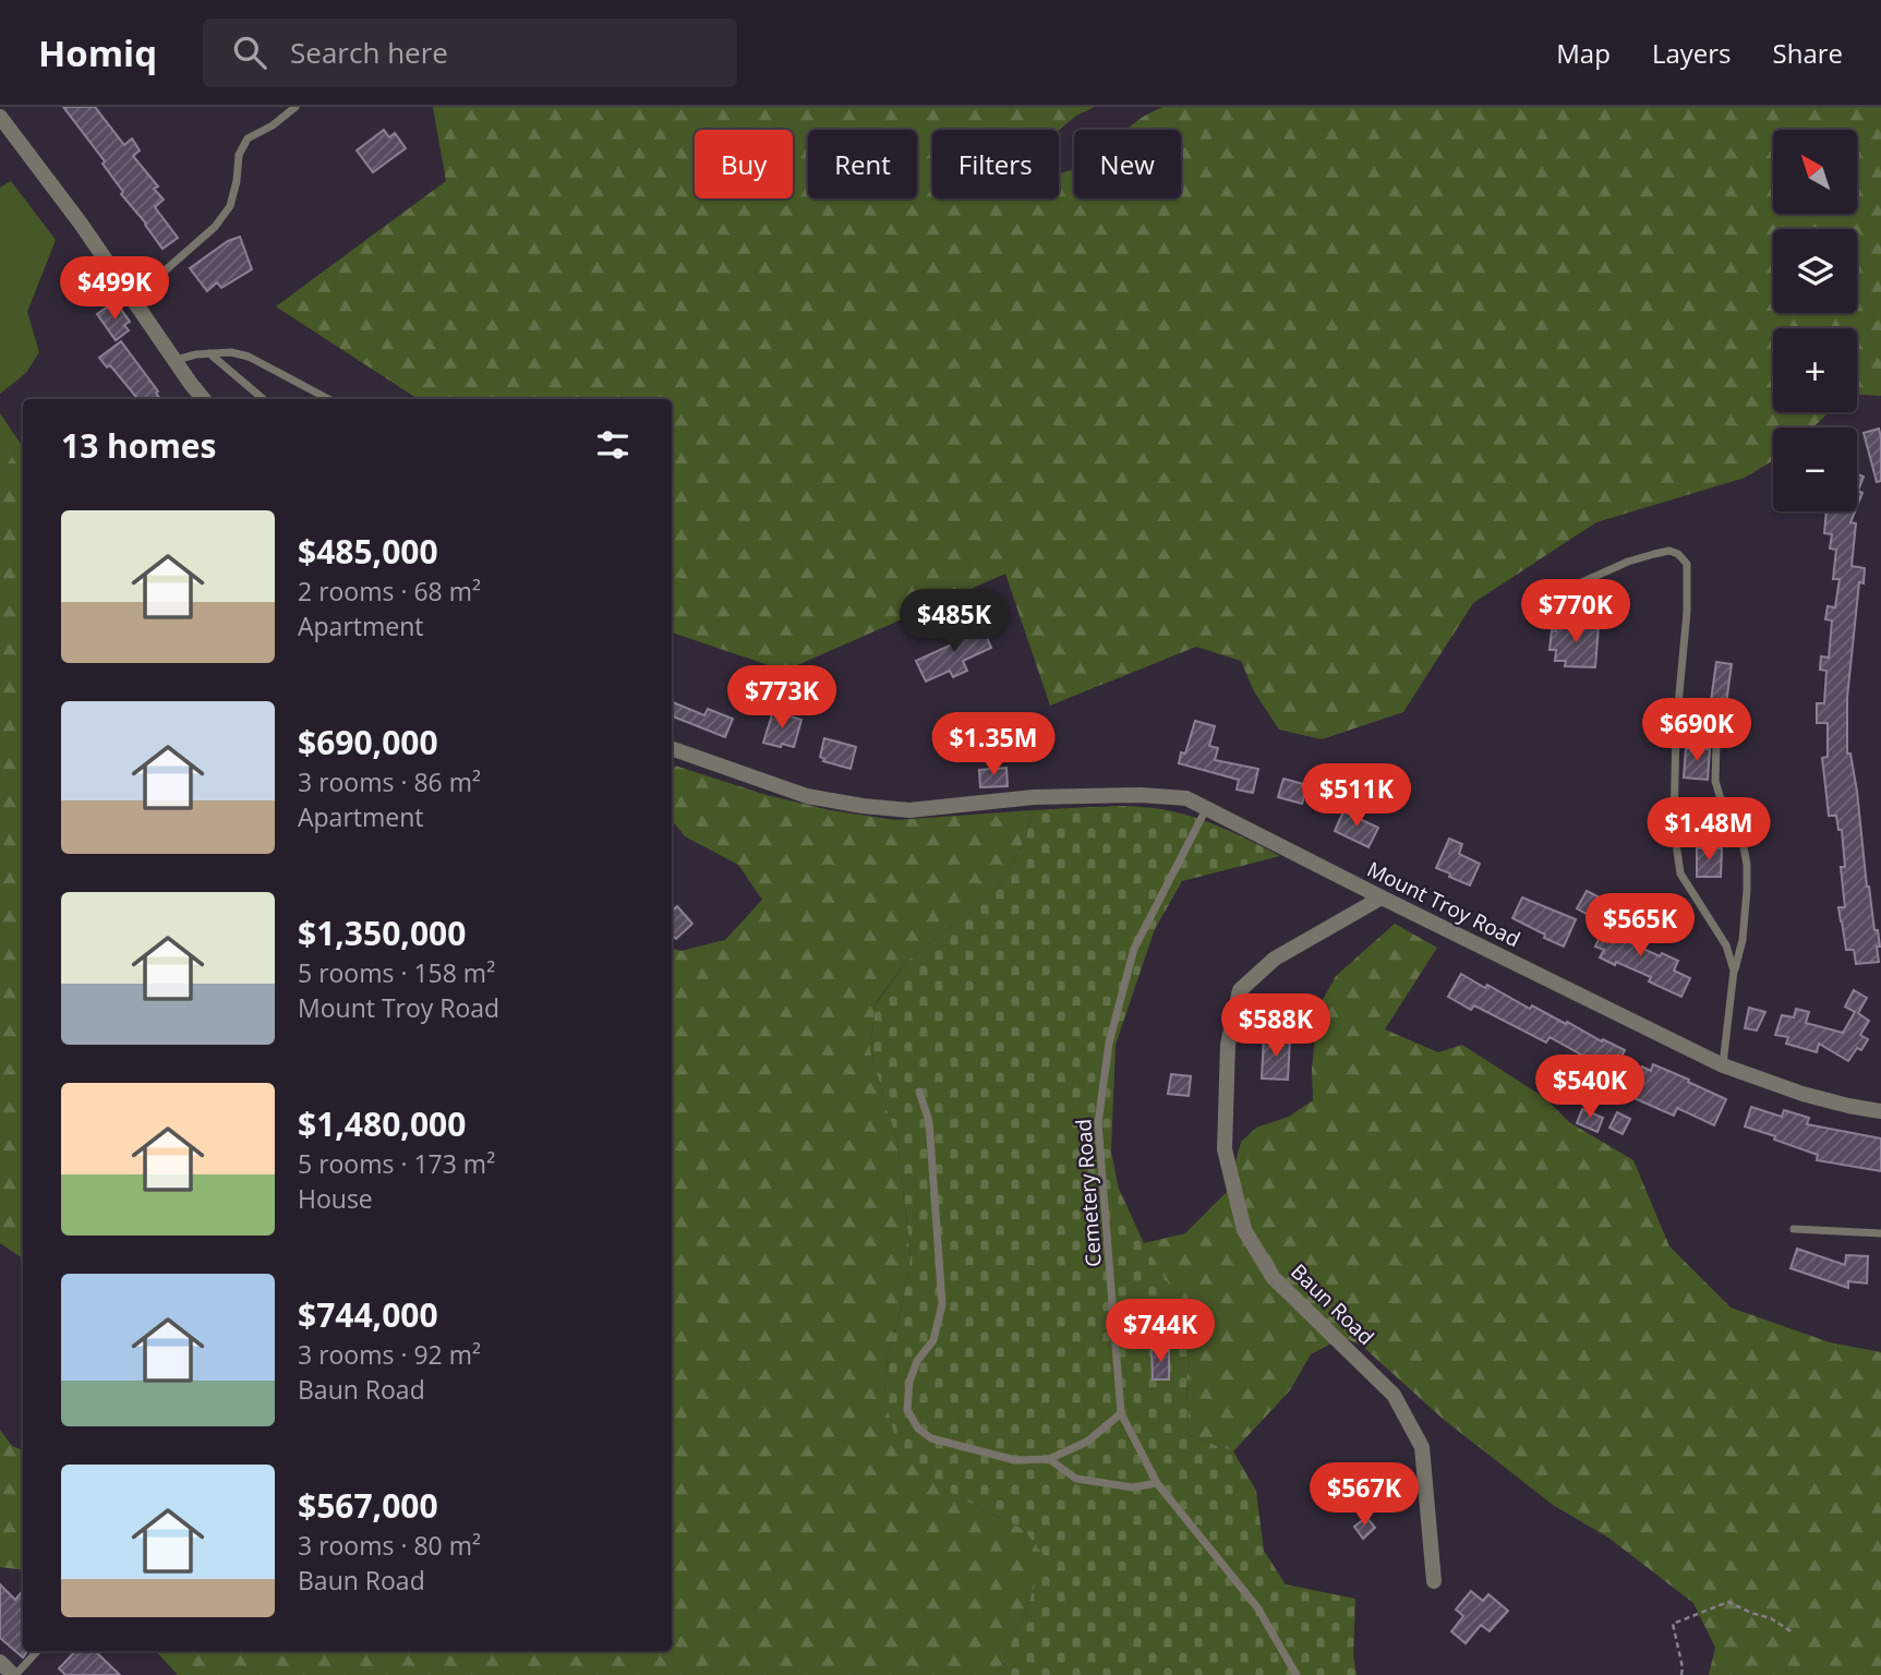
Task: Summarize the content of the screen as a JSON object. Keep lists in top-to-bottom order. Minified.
{"streets":{"street":["Mount Troy Road","Baun Road"],"lane":["Cemetery Road"]},"crossings":[["Mount Troy Road","Cemetery Road"],["Mount Troy Road","Baun Road"]],"north":"top left","page":{"header":"Homiq","search":"Search here","nav":["Map","Layers","Share"],"map_buttons":["+","−"],"chip":["Buy","Rent","Filters","New"],"price":["$499K","$770K","$485K","$773K","$690K","$1.35M","$511K","$1.48M","$565K","$588K","$540K","$744K","$567K"],"heading":"13 homes","list":[{"name":"$485,000","note":"2 rooms · 68 m² · Apartment"},{"name":"$690,000","note":"3 rooms · 86 m² · Apartment"},{"name":"$1,350,000","note":"5 rooms · 158 m² · Mount Troy Road"},{"name":"$1,480,000","note":"5 rooms · 173 m² · House"},{"name":"$744,000","note":"3 rooms · 92 m² · Baun Road"},{"name":"$567,000","note":"3 rooms · 80 m² · Baun Road"}]}}
